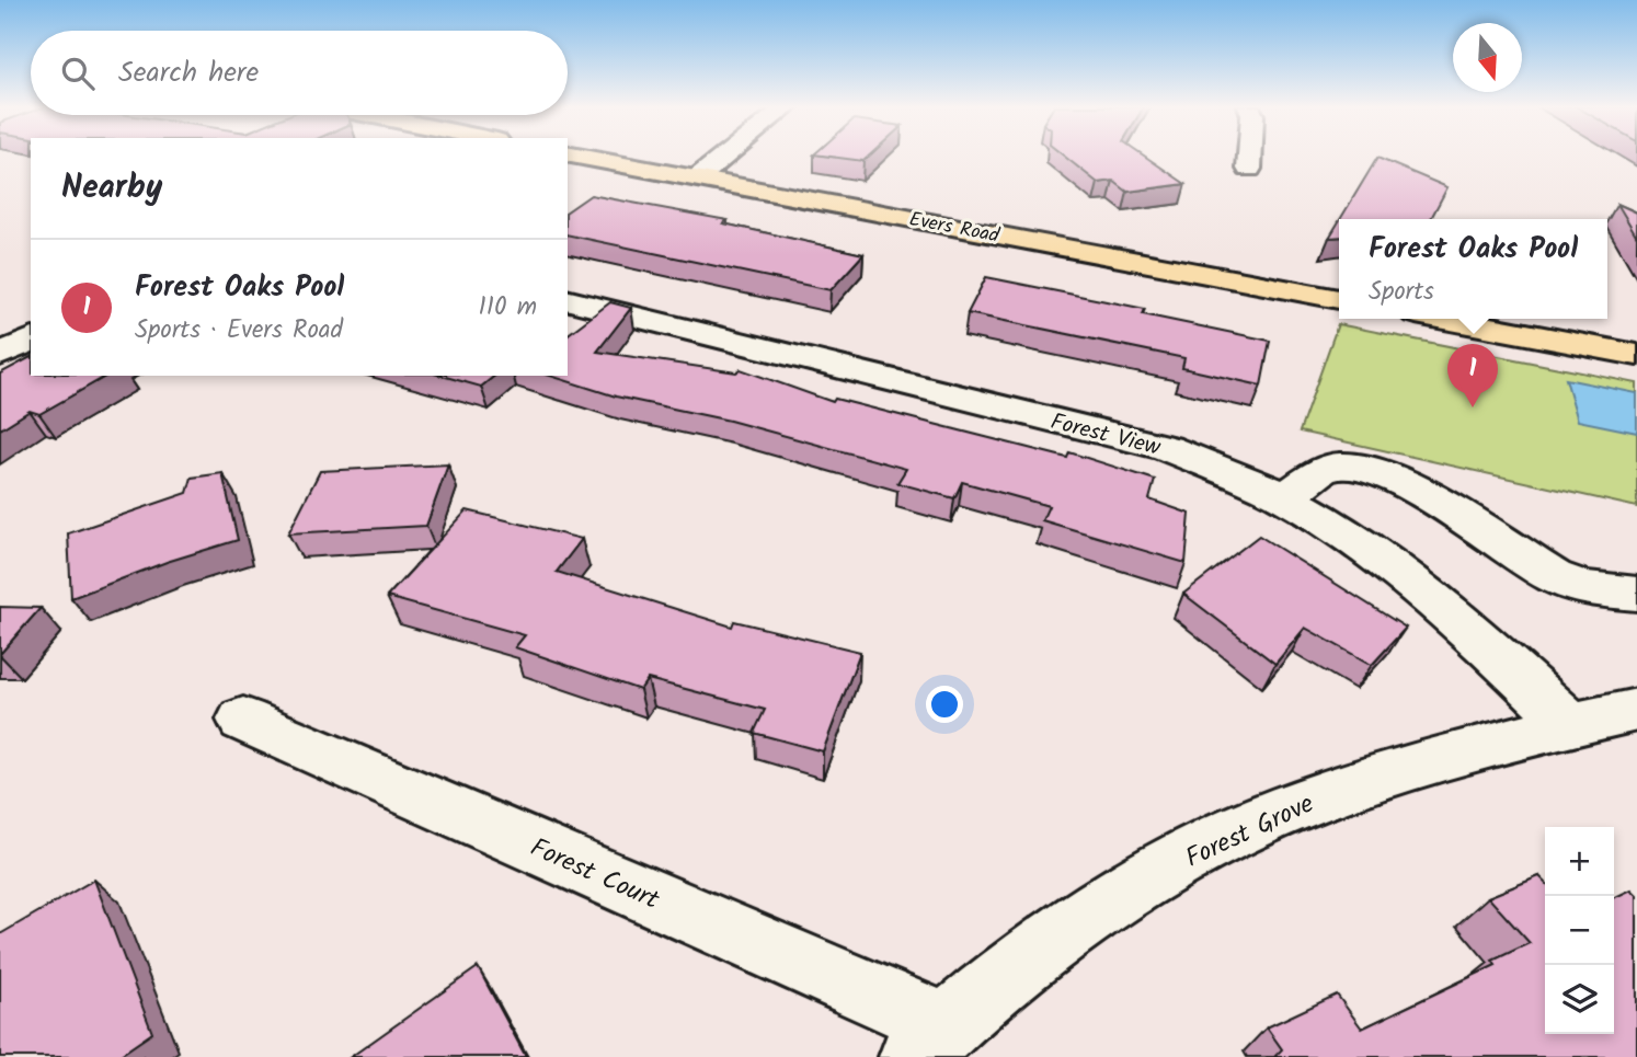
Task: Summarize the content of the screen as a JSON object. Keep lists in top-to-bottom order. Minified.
{"streets":{"main road":["Evers Road"],"street":["Forest View","Forest Grove","Forest Court"]},"crossings":[["Forest View","Forest Grove"],["Forest Grove","Forest Court"]],"north":"bottom","page":{"search":"Search here","heading":"Nearby","popup":["Forest Oaks Pool","Sports"],"list":[{"mark":"1","name":"Forest Oaks Pool","note":"Sports · Evers Road","value":"110 m"}],"pins":"1","map_buttons":["+","−"]}}
